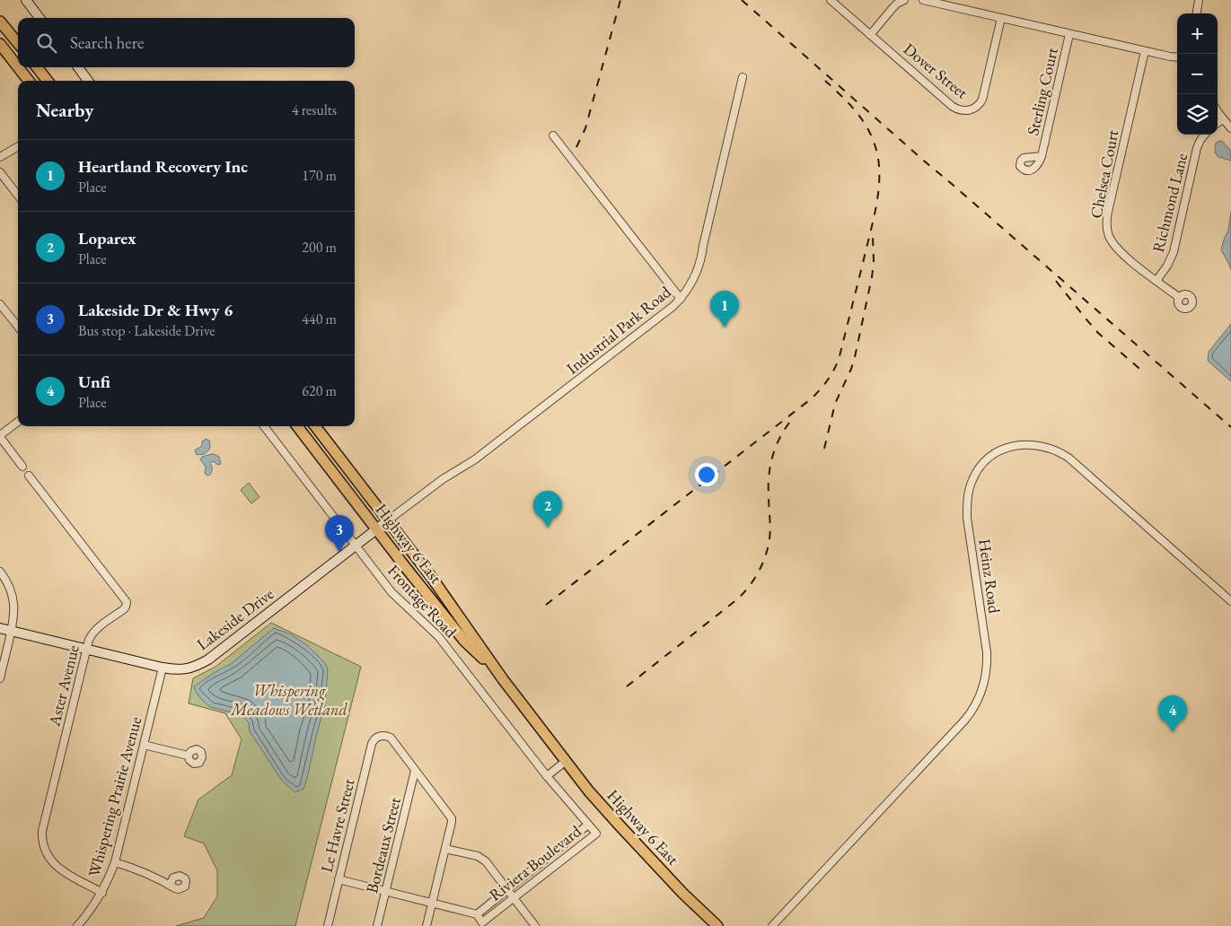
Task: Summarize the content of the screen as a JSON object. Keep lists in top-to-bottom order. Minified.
{"streets":{"main road":["Highway 6 East"],"street":["Dover Street","Sterling Court","Chelsea Court","Richmond Lane","Industrial Park Road","Heinz Road","Frontage Road","Lakeside Drive","Aster Avenue","Whispering Prairie Avenue","Le Havre Street","Bordeaux Street","Riviera Boulevard"]},"crossings":[["Chelsea Court","Richmond Lane"],["Industrial Park Road","Highway 6 East"],["Industrial Park Road","Lakeside Drive"],["Highway 6 East","Lakeside Drive"],["Frontage Road","Lakeside Drive"],["Frontage Road","Riviera Boulevard"],["Lakeside Drive","Aster Avenue"],["Lakeside Drive","Whispering Prairie Avenue"],["Aster Avenue","Whispering Prairie Avenue"],["Le Havre Street","Bordeaux Street"]],"parks":["Whispering Meadows Wetland"],"page":{"map_buttons":["+","−"],"search":"Search here","heading":["Nearby","4 results"],"list":[{"mark":"1","name":"Heartland Recovery Inc","note":"Place","value":"170 m"},{"mark":"2","name":"Loparex","note":"Place","value":"200 m"},{"mark":"3","name":"Lakeside Dr & Hwy 6","note":"Bus stop · Lakeside Drive","value":"440 m"},{"mark":"4","name":"Unfi","note":"Place","value":"620 m"}],"pins":["1","2","3","4"]}}
